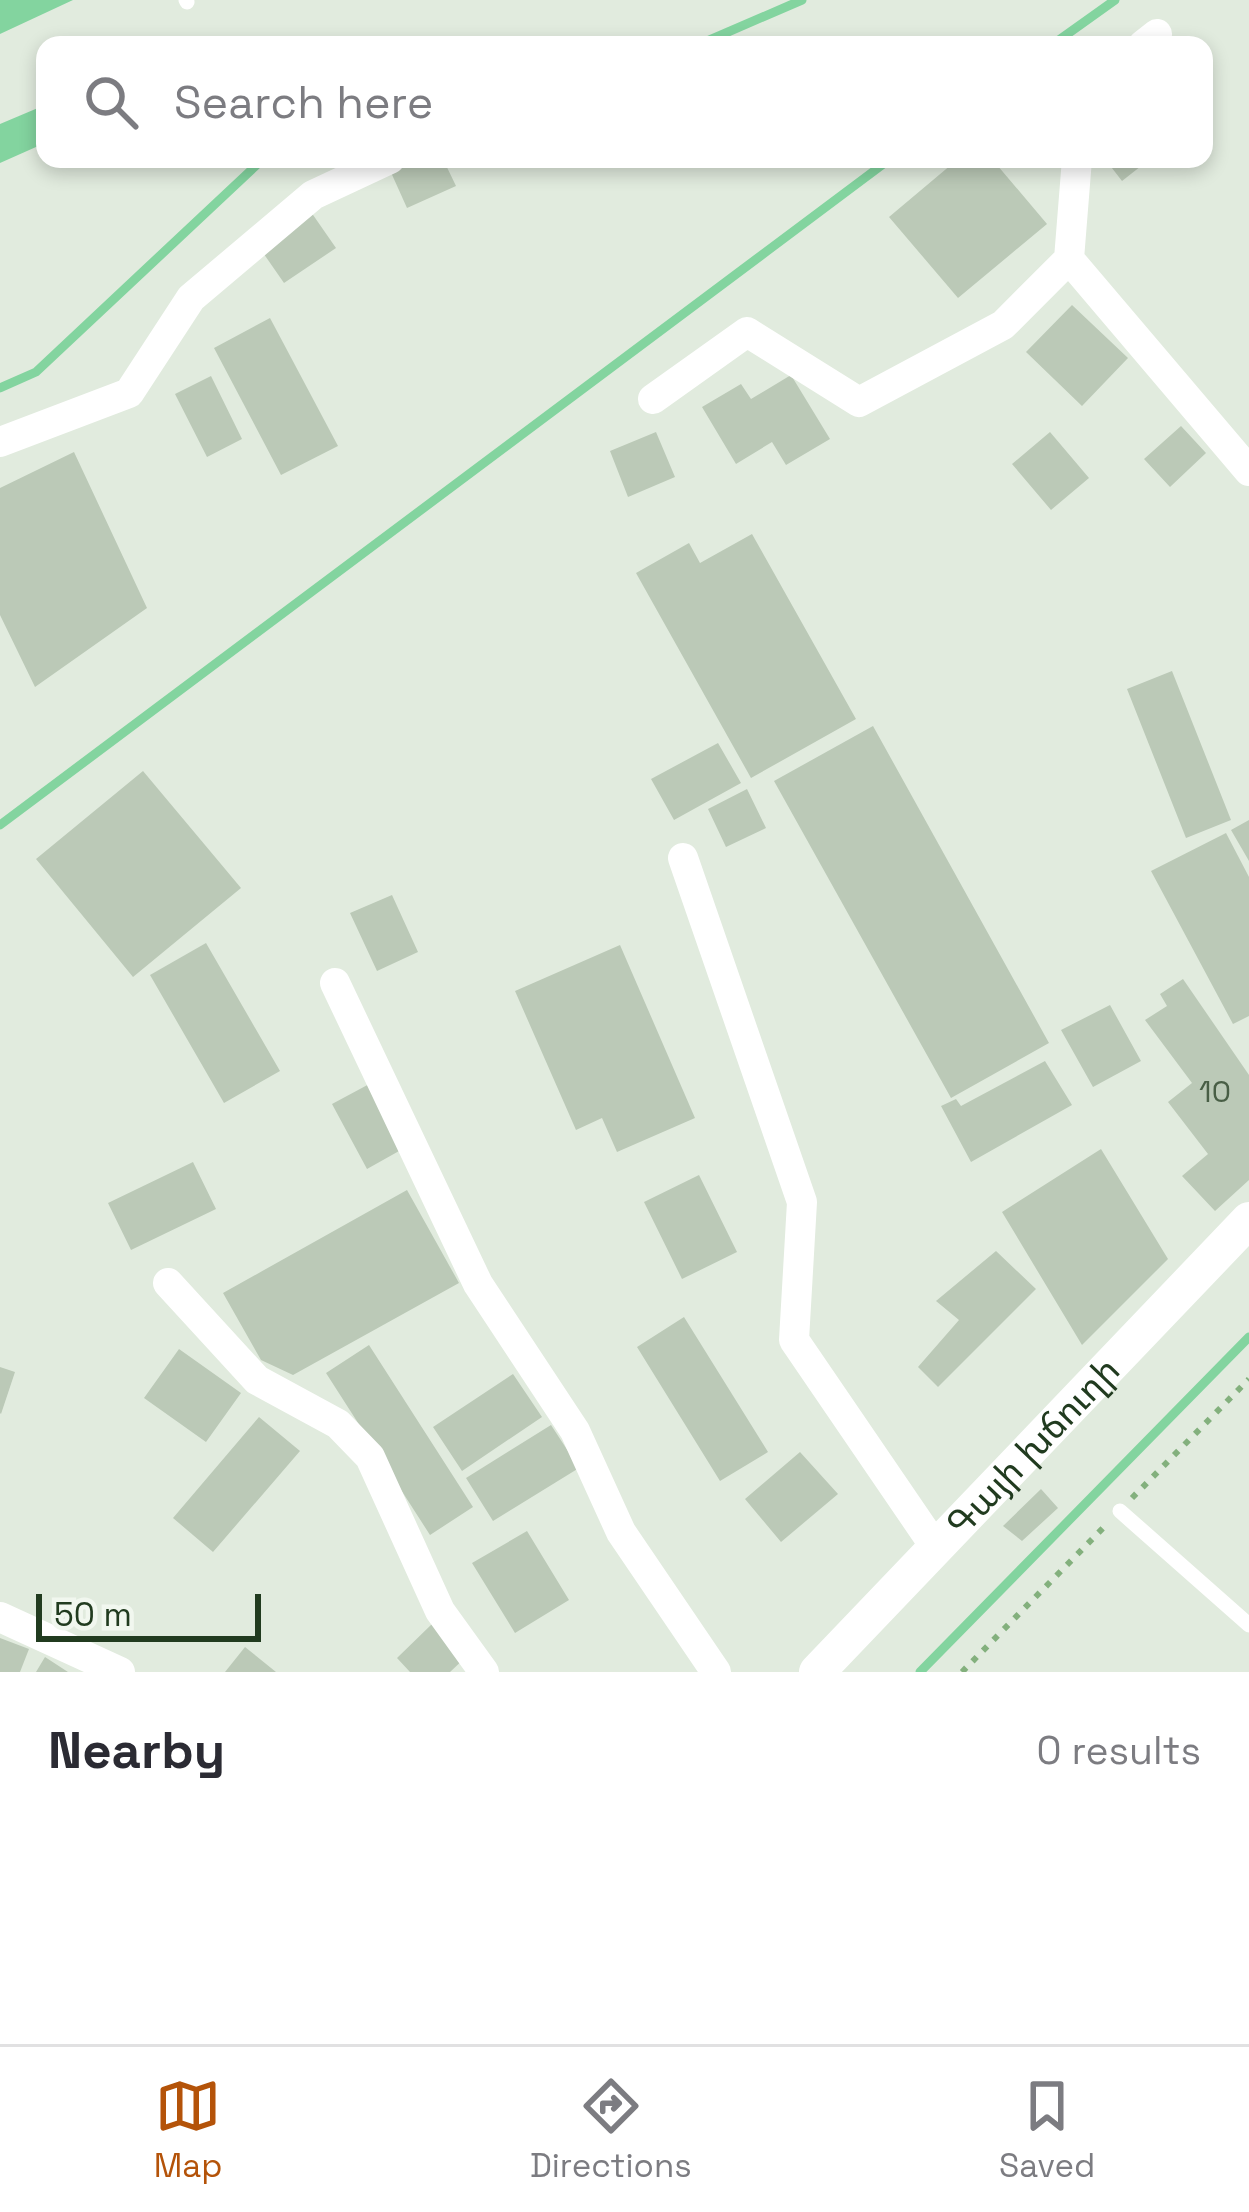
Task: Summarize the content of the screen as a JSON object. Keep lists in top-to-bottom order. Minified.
{"streets":{"main road":["Գայի խճուղի"]},"house_numbers":["10"],"scale_bar":"50 m","page":{"search":"Search here","scale":"50 m","heading":["Nearby","0 results"],"nav":["Map","Directions","Saved"]}}
